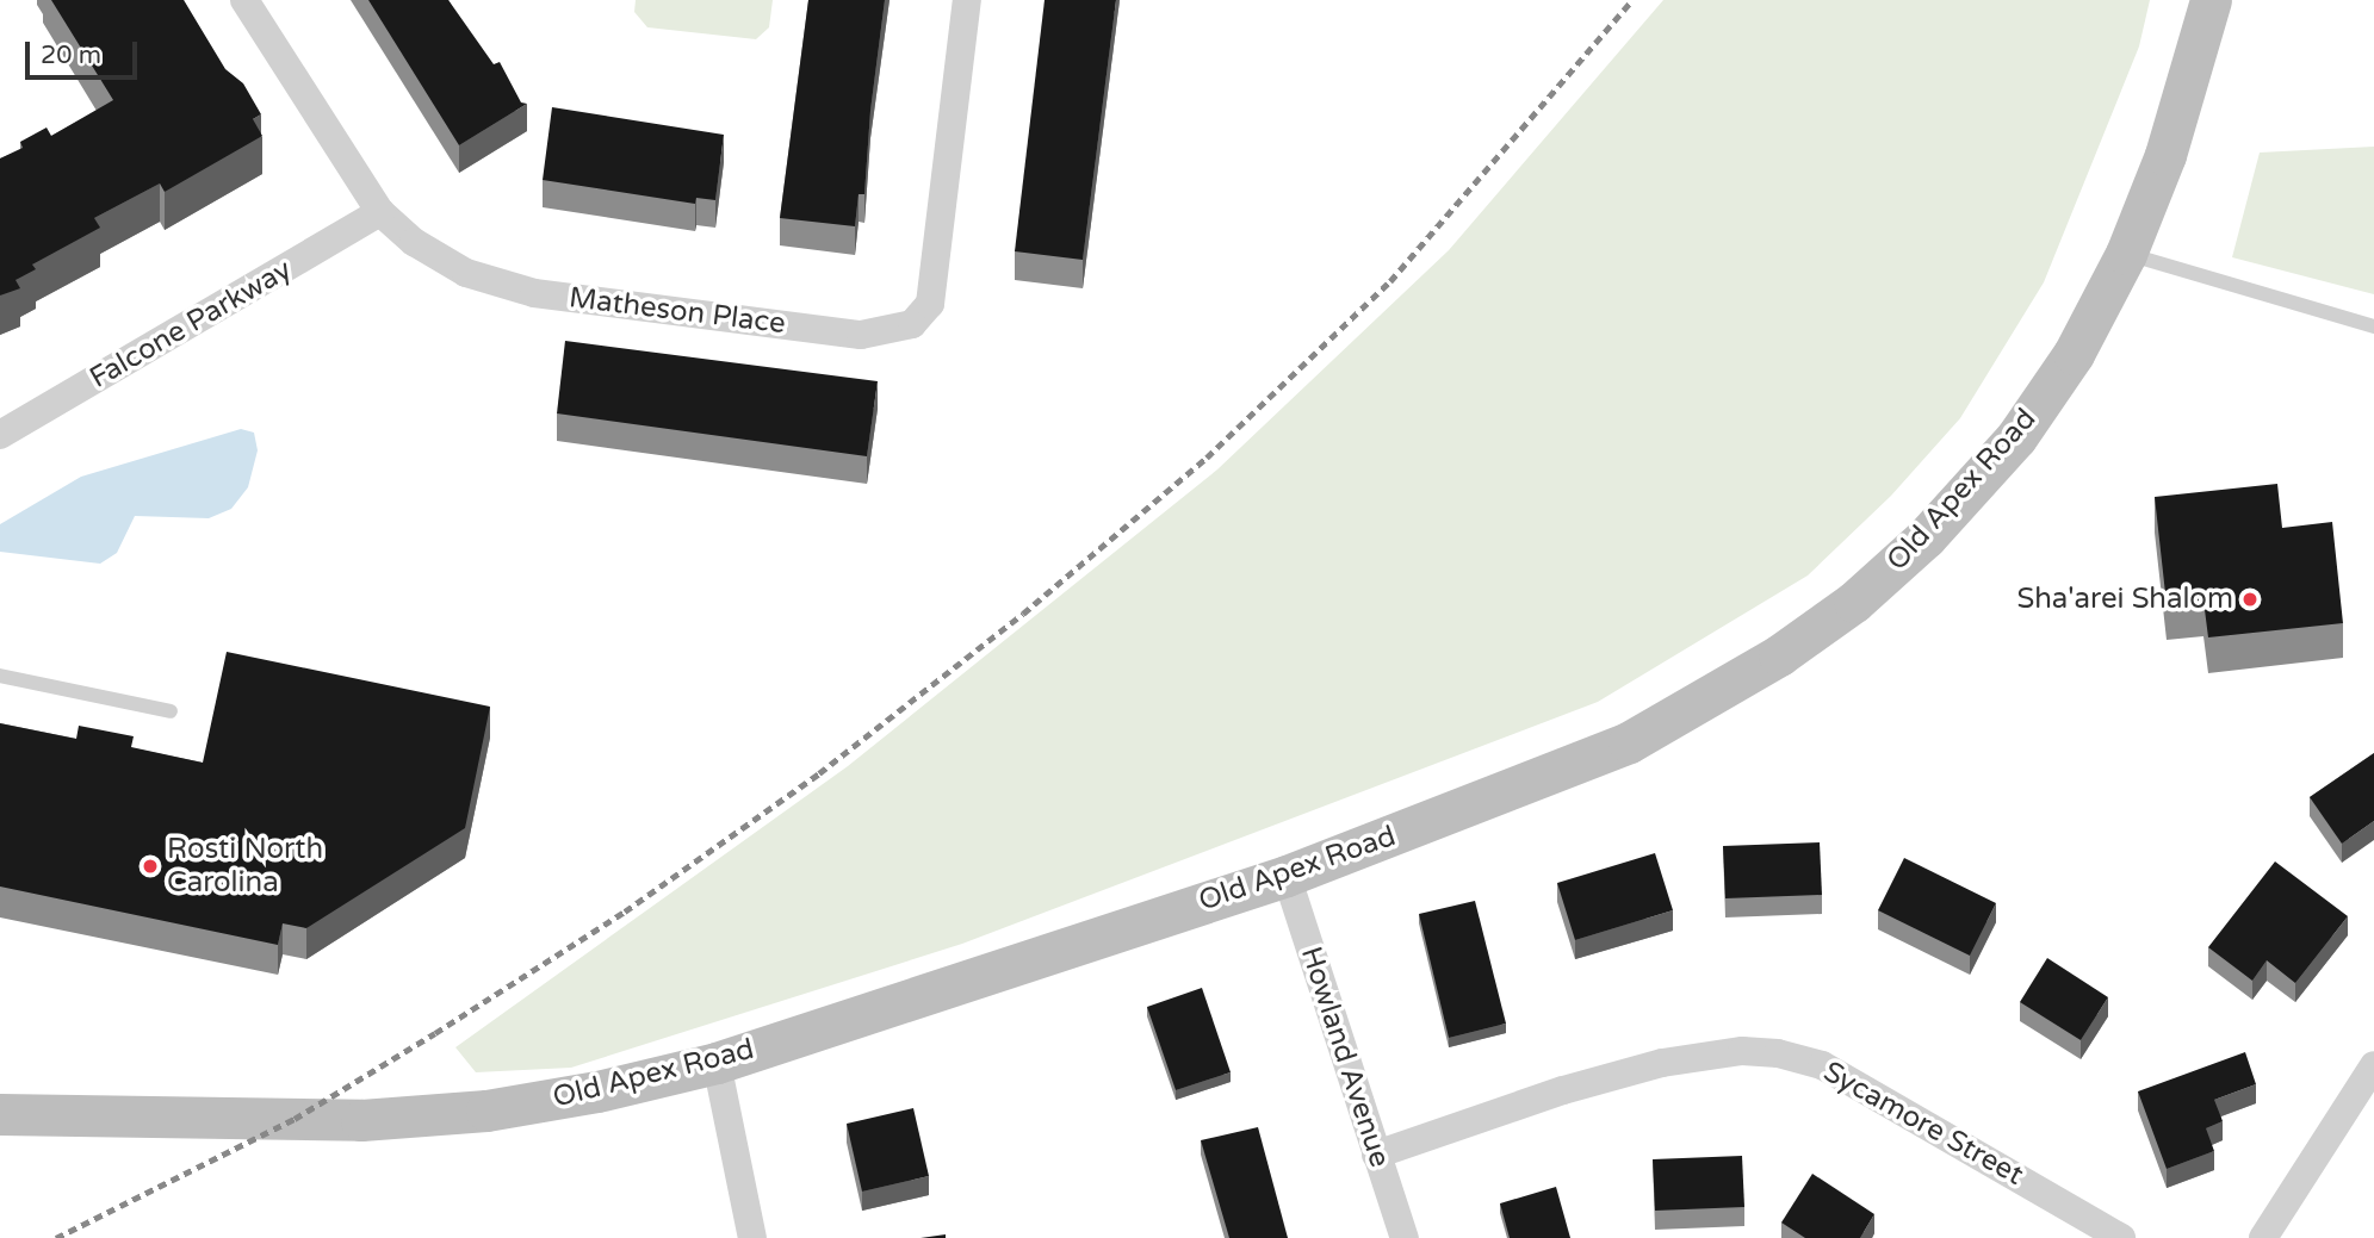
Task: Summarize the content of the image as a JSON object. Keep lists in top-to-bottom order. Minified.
{"streets":{"street":["Matheson Place","Falcone Parkway","Old Apex Road","Howland Avenue","Sycamore Street"]},"crossings":[["Matheson Place","Falcone Parkway"],["Old Apex Road","Howland Avenue"],["Howland Avenue","Sycamore Street"]],"places":["Sha'arei Shalom","Rosti North Carolina"],"scale_bar":"20 m"}
